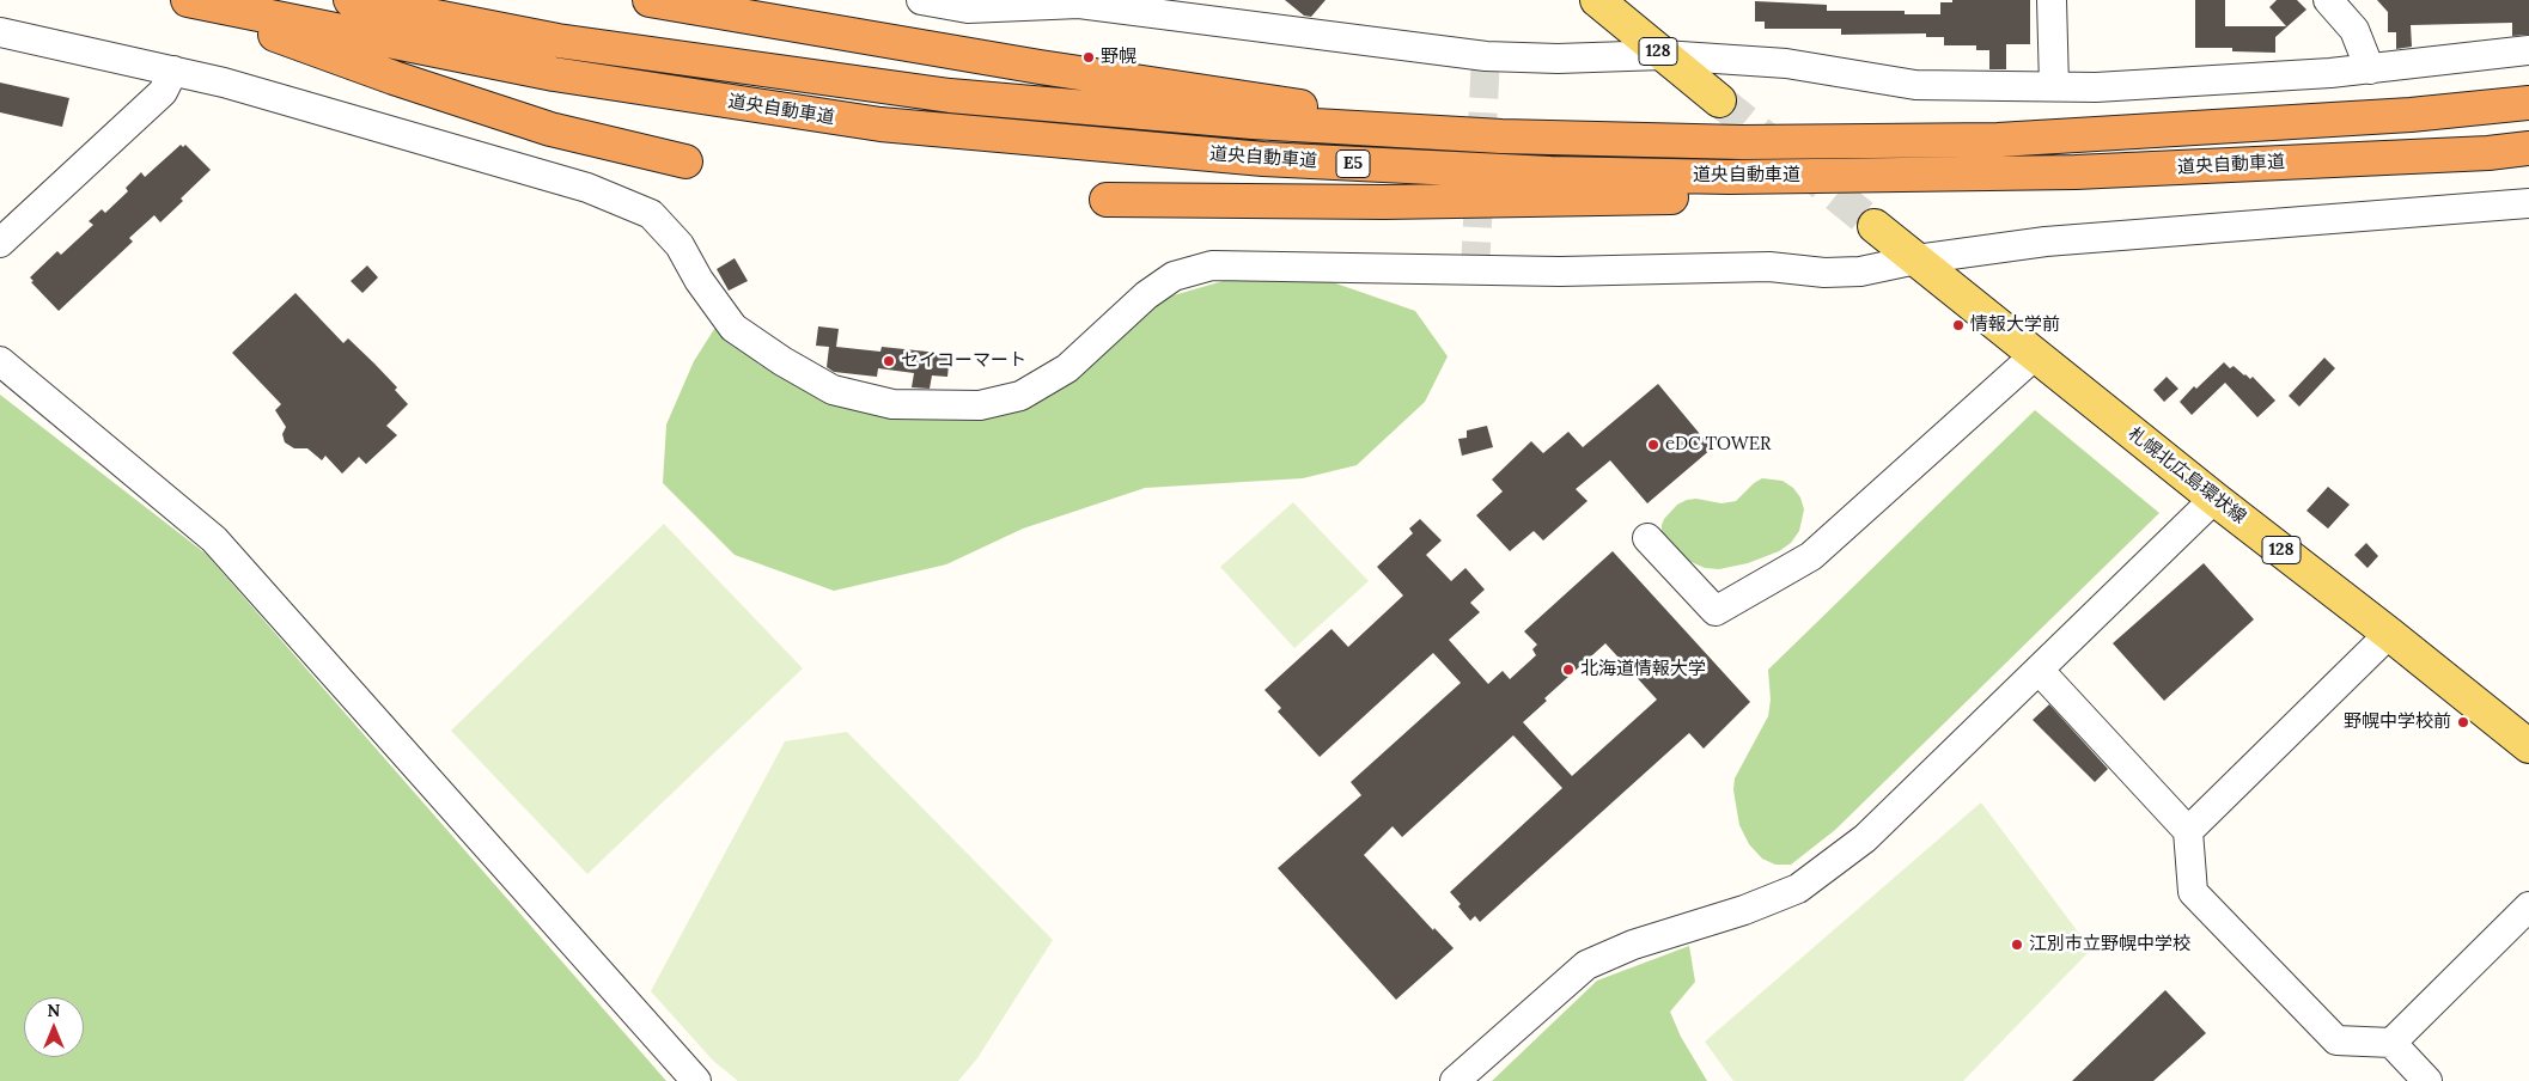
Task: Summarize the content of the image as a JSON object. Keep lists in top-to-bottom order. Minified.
{"streets":{"highway":["道央自動車道","E5"],"main road":["128","札幌北広島環状線"]},"places":["野幌","情報大学前","セイコーマート","eDC TOWER","北海道情報大学","野幌中学校前","江別市立野幌中学校"],"north":"top"}
